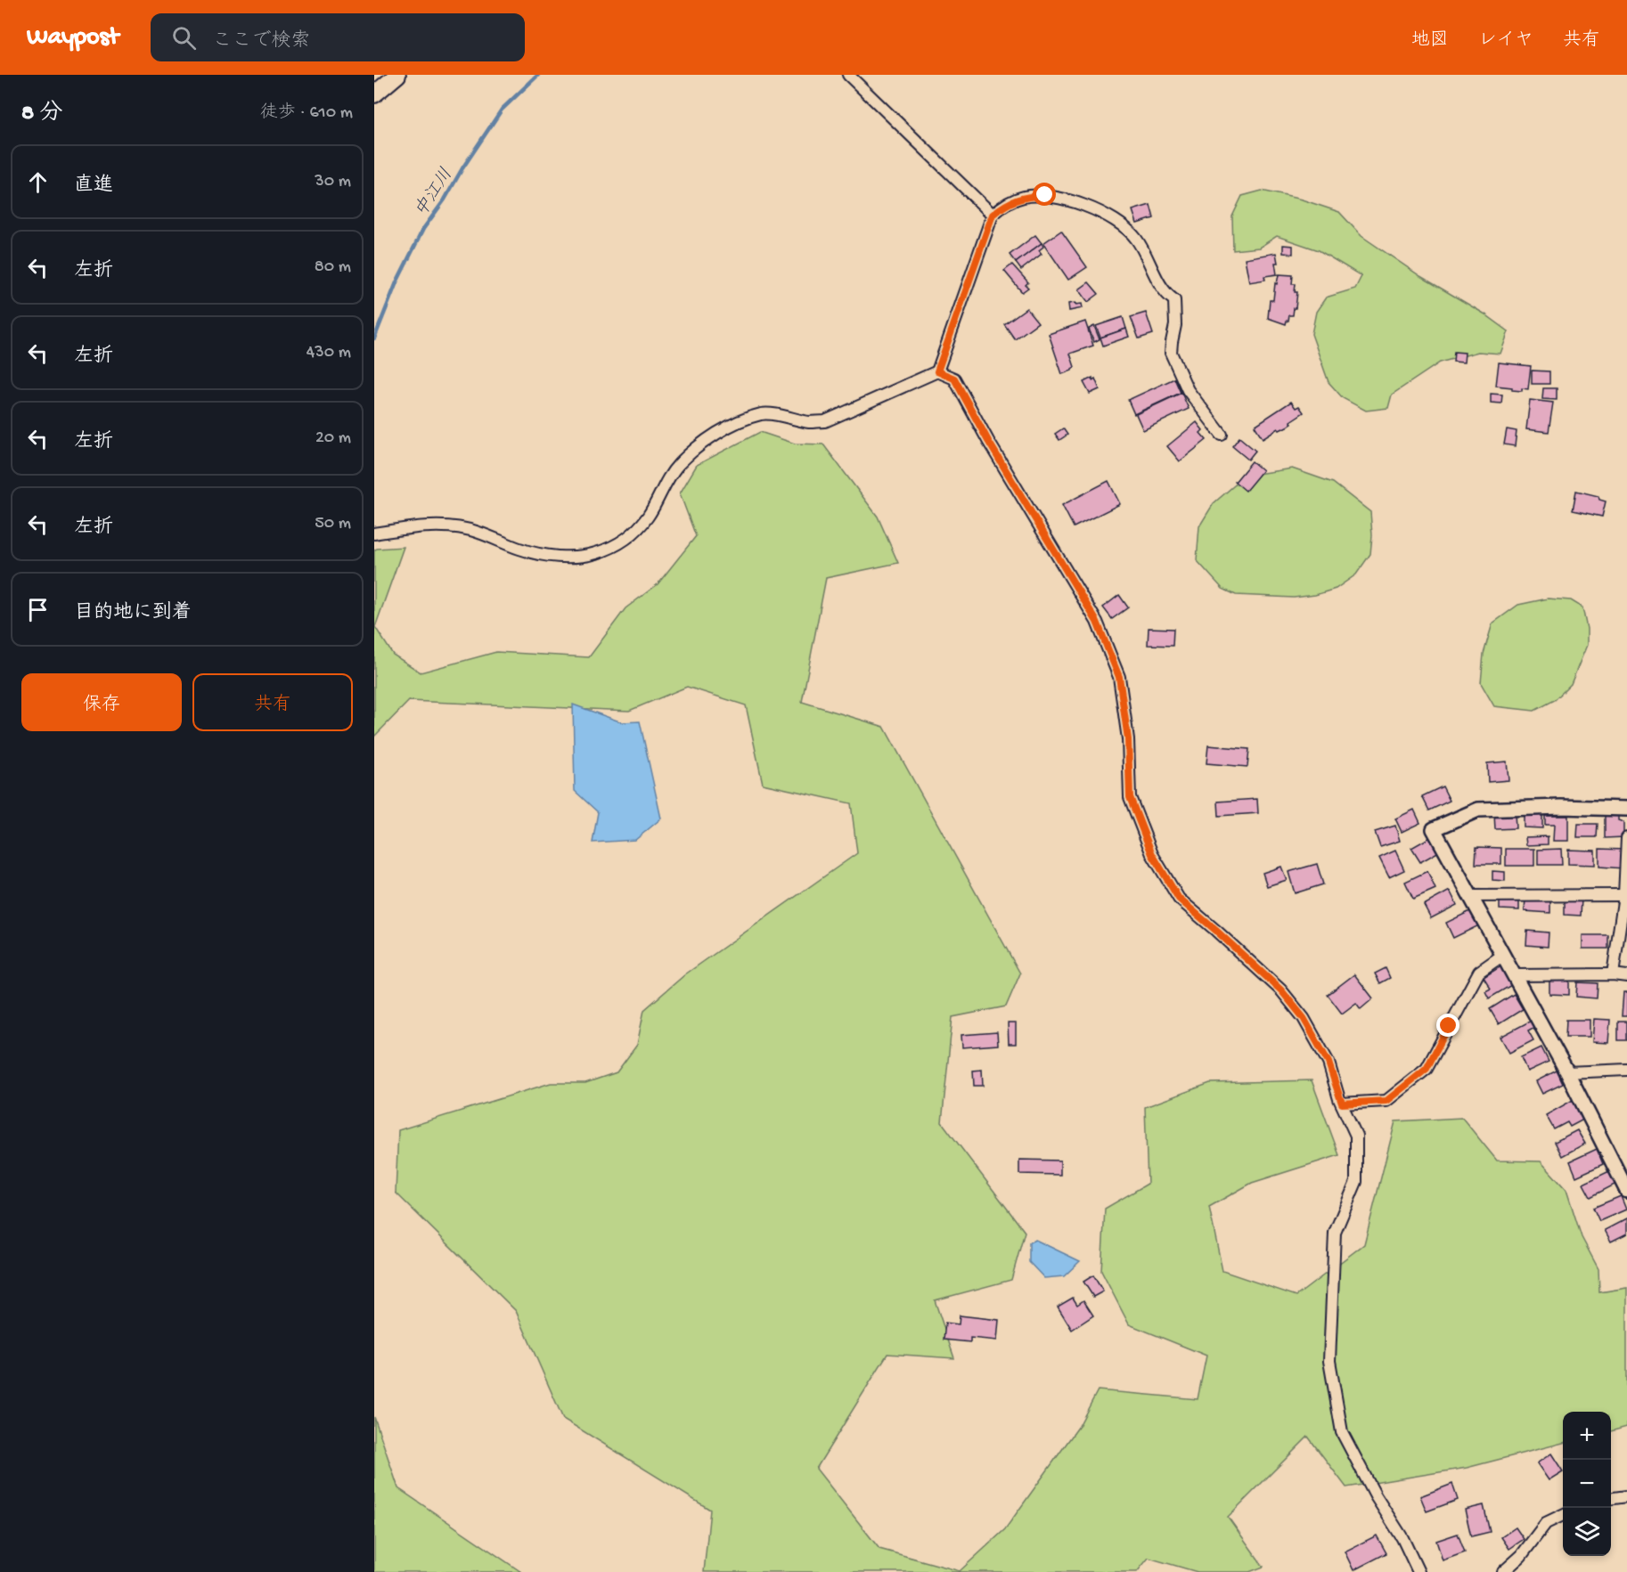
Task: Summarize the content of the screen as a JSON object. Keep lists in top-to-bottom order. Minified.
{"water":["中江川"],"page":{"header":"Waypost","search":"ここで検索","nav":["地図","レイヤ","共有"],"heading":["8 分","徒歩 · 610 m"],"list":[["直進","30 m"],["左折","80 m"],["左折","430 m"],["左折","20 m"],["左折","50 m"],"目的地に到着"],"buttons":["保存","共有"],"map_buttons":["+","−"]}}
